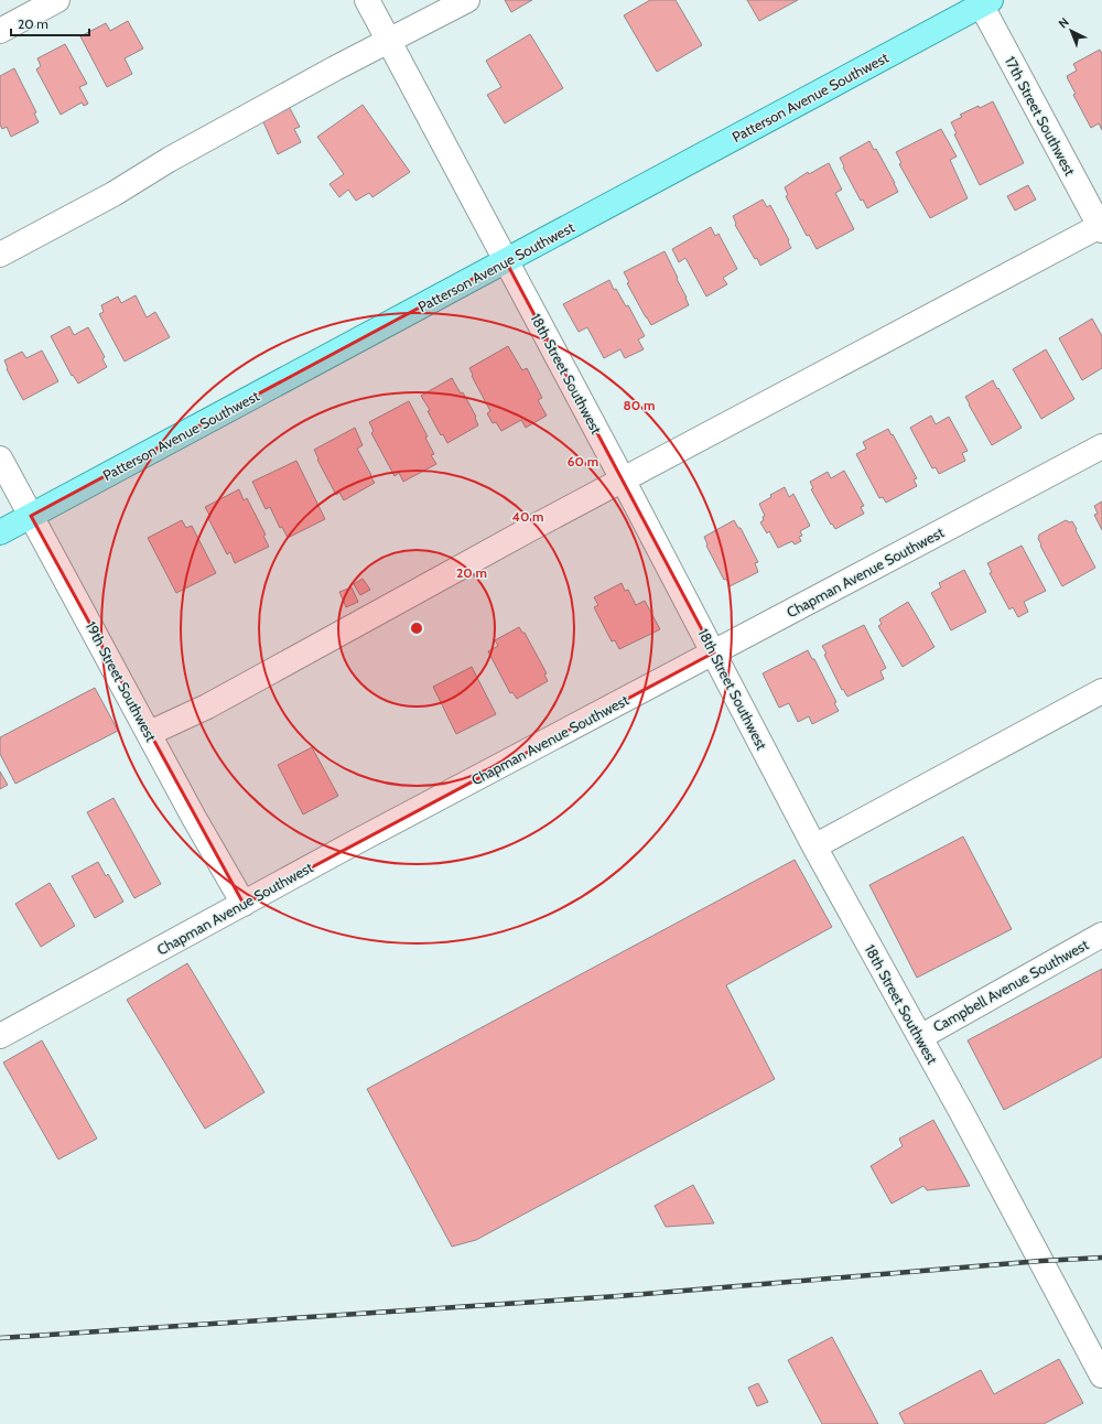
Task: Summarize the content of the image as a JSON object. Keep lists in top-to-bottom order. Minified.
{"streets":{"main road":["Patterson Avenue Southwest"],"street":["17th Street Southwest","18th Street Southwest","Chapman Avenue Southwest","19th Street Southwest","Campbell Avenue Southwest"]},"crossings":[["Patterson Avenue Southwest","17th Street Southwest"],["Patterson Avenue Southwest","18th Street Southwest"],["Patterson Avenue Southwest","19th Street Southwest"],["18th Street Southwest","Chapman Avenue Southwest"],["18th Street Southwest","Campbell Avenue Southwest"],["Chapman Avenue Southwest","19th Street Southwest"]],"scale_bar":"20 m","north":"top left","rings":["80 m","60 m","40 m","20 m"]}
